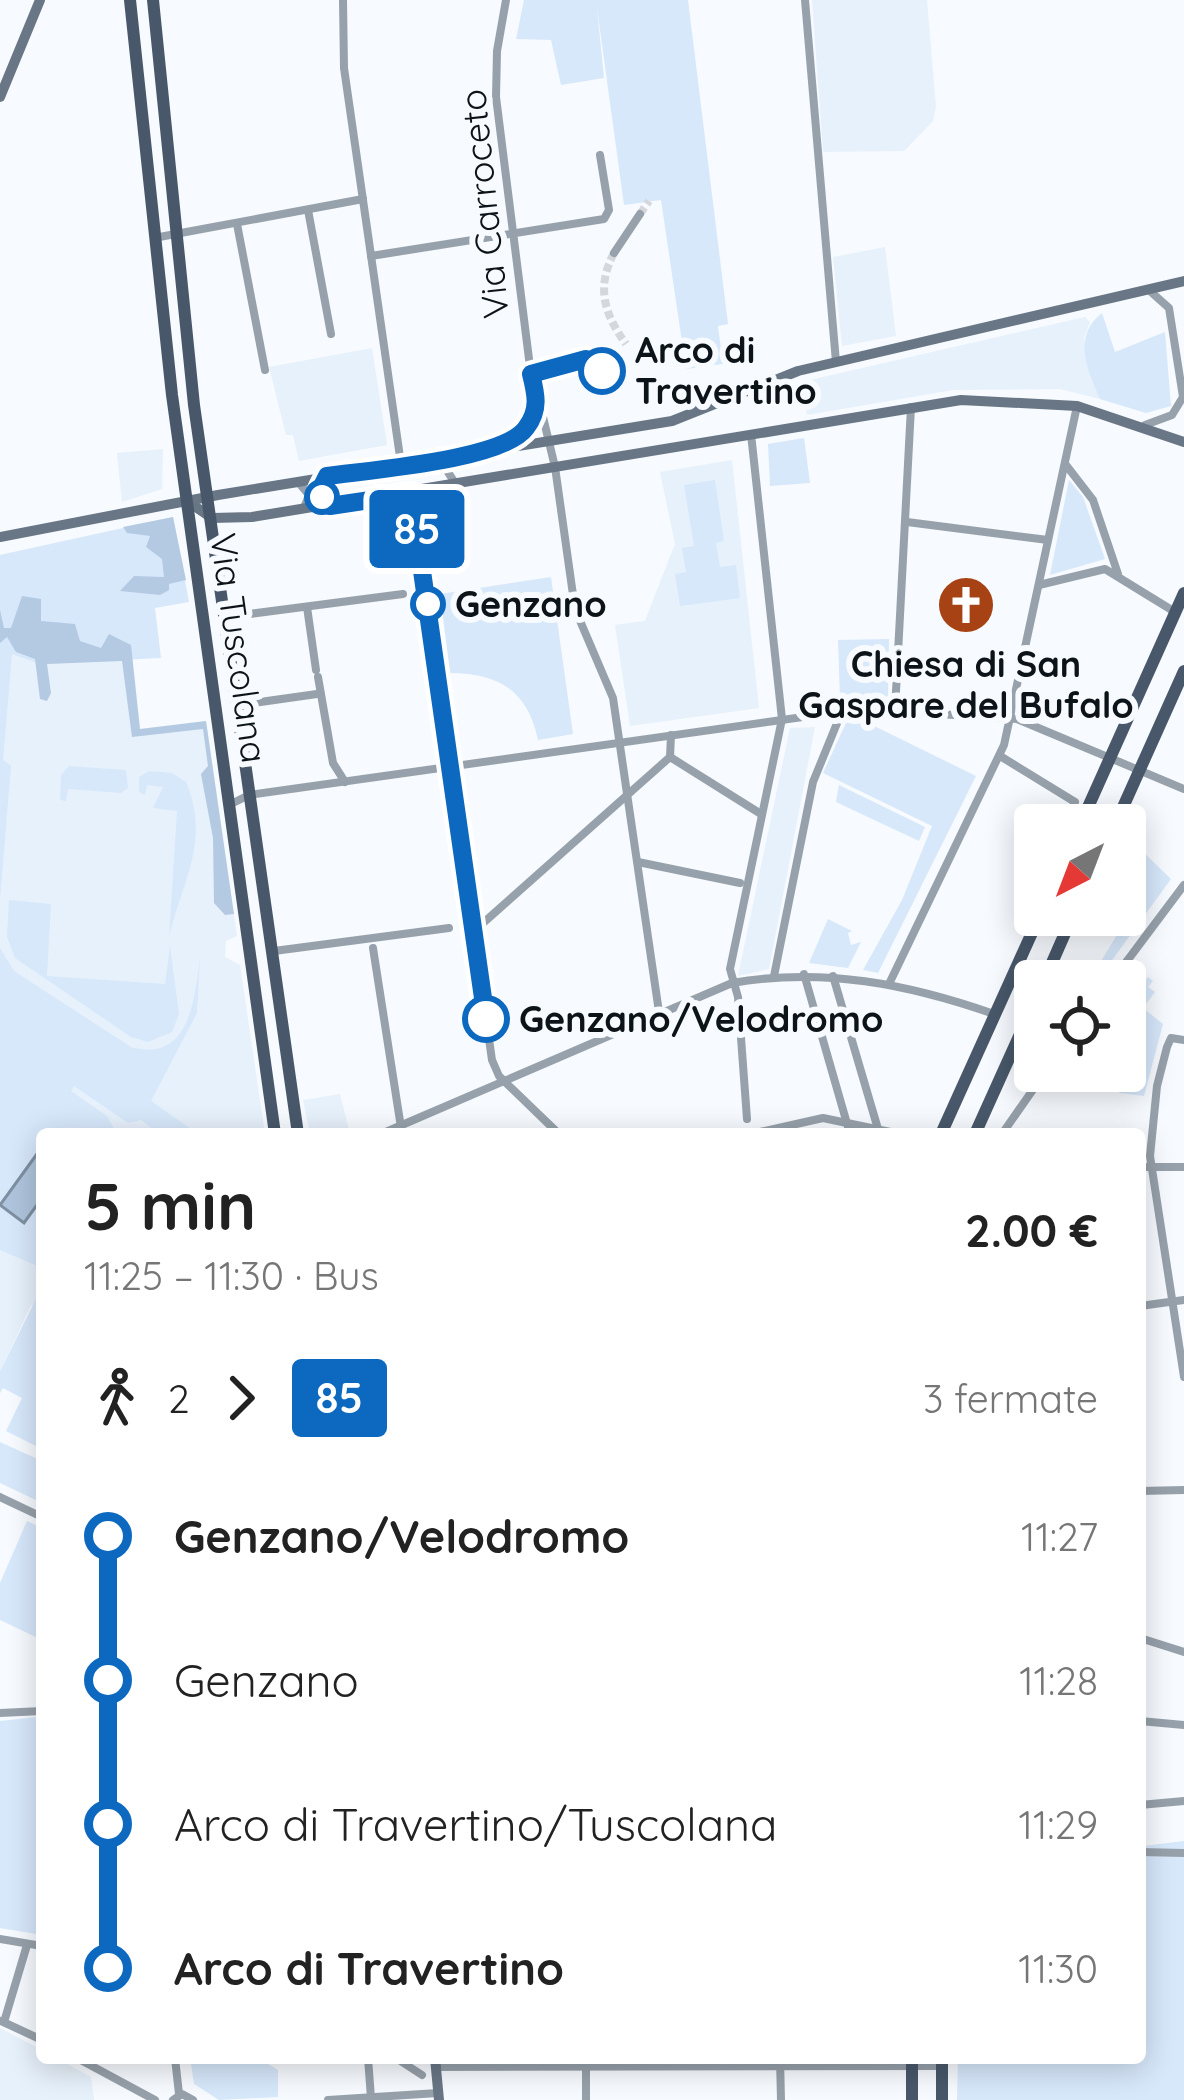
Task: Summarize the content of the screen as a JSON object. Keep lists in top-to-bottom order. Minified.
{"streets":{"main road":["Via Tuscolana"],"street":["Via Carroceto"]},"places":{"other":["Arco di Travertino","Genzano","Genzano/Velodromo"],"church":["Chiesa di San Gaspare del Bufalo"]},"lines":["bus line 85"],"north":"bottom left","page":{"on_map":"85","heading":["5 min","11:25 – 11:30 · Bus","2.00 €"],"legs":["2","85","3 fermate"],"list":[{"name":"Genzano/Velodromo","value":"11:27"},{"name":"Genzano","value":"11:28"},{"name":"Arco di Travertino/Tuscolana","value":"11:29"},{"name":"Arco di Travertino","value":"11:30"}]}}
